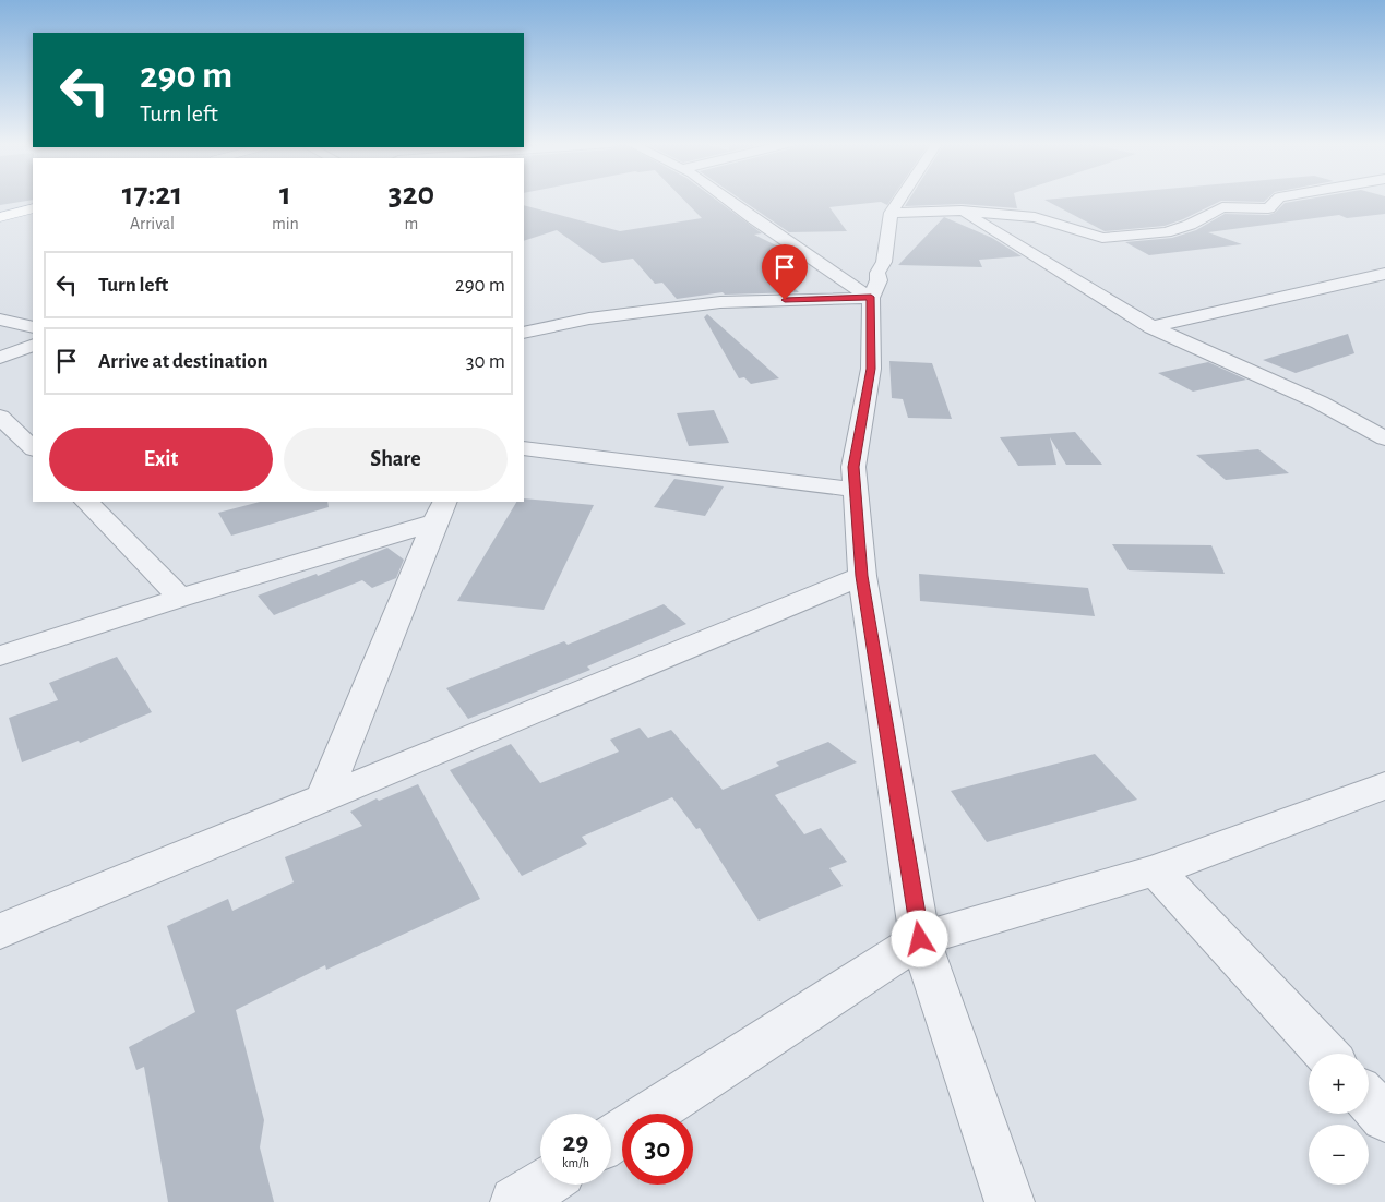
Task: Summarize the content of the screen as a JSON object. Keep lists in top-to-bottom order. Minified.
{"page":{"turn":["290 m","Turn left"],"eta":["17:21","Arrival","1","min","320","m"],"list":[{"name":"Turn left","value":"290 m"},{"name":"Arrive at destination","value":"30 m"}],"buttons":["Exit","Share"],"map_buttons":["+","−"],"speed":"29 km/h","limit":"30"}}
